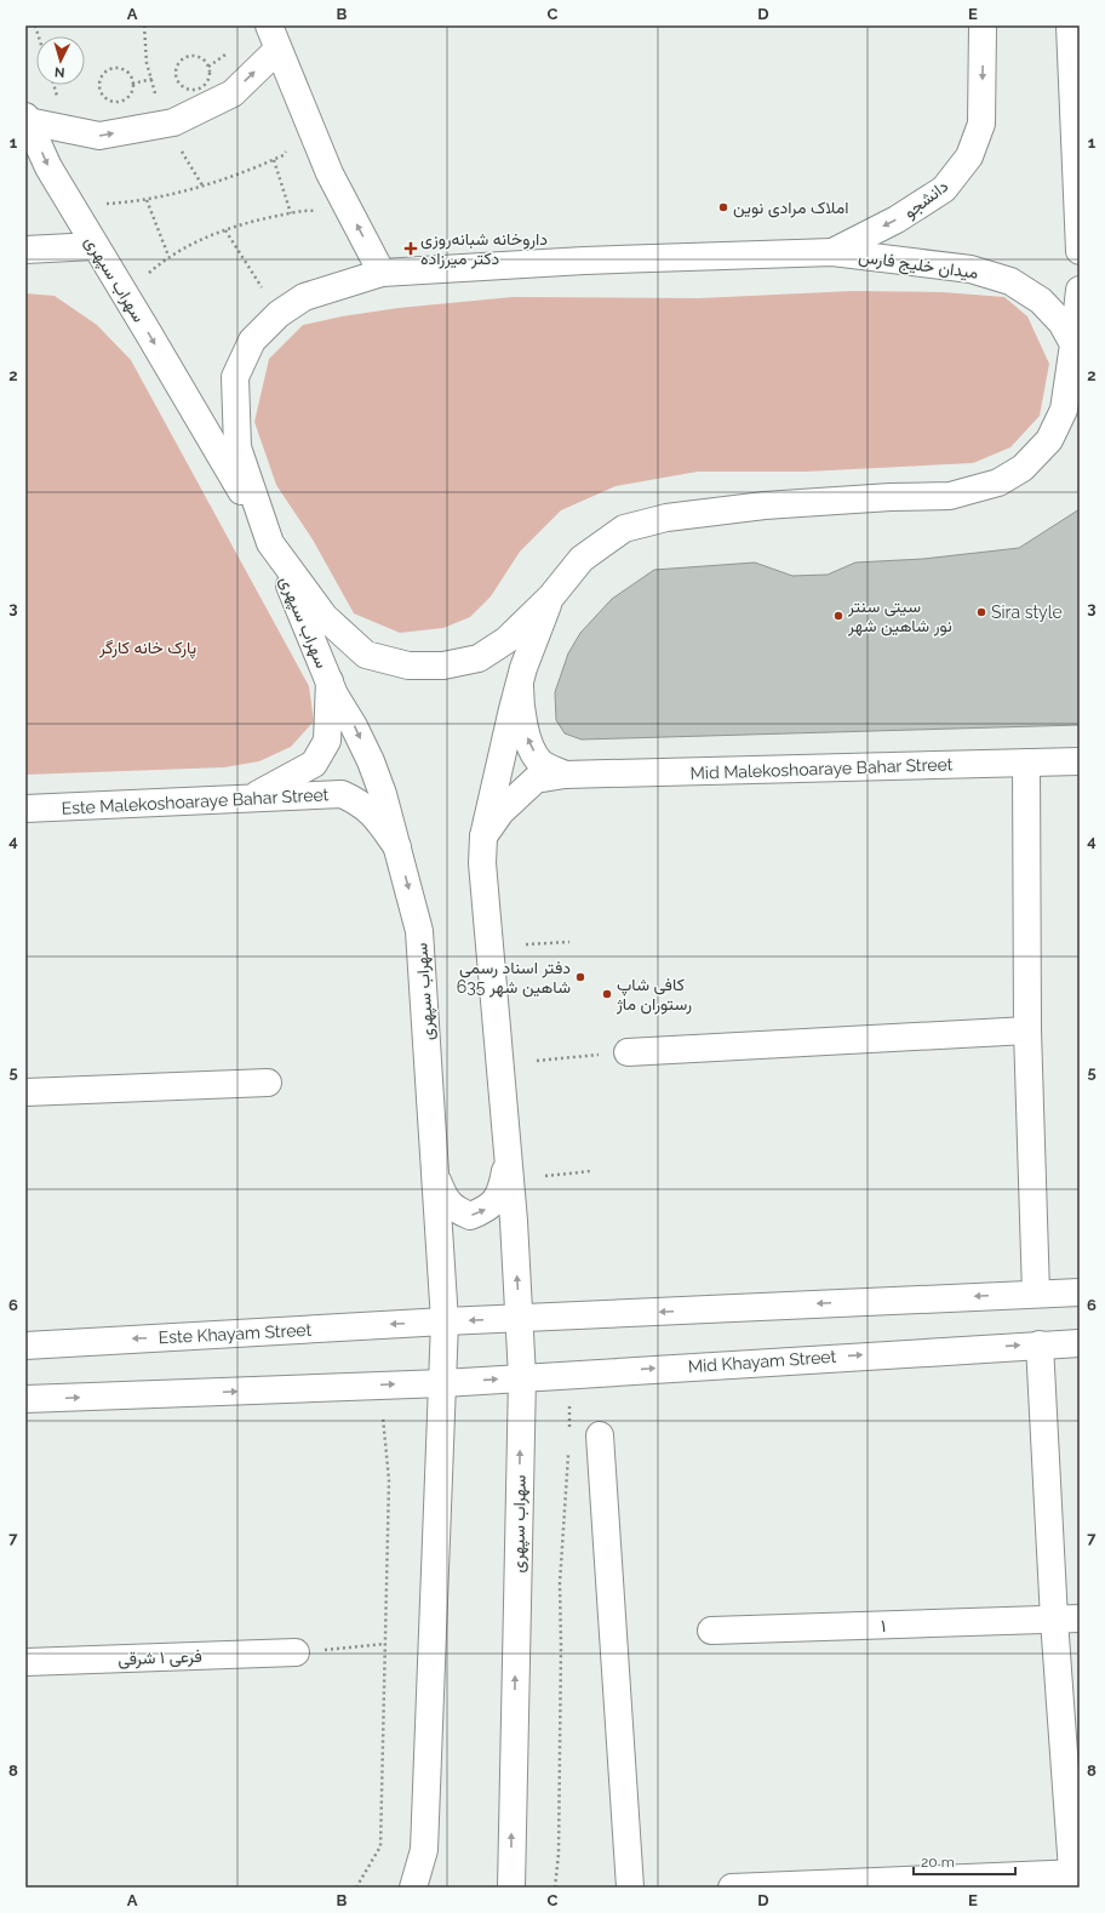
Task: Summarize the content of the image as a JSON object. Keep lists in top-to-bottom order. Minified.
{"streets":{"main road":["دانشجو","میدان خلیج فارس","سهراب سپهری","Mid Malekoshoaraye Bahar Street","Este Malekoshoaraye Bahar Street","Este Khayam Street","Mid Khayam Street","۱","فرعی ۱ شرقی"]},"crossings":[["دانشجو","میدان خلیج فارس"],["میدان خلیج فارس","سهراب سپهری"],["سهراب سپهری","Mid Malekoshoaraye Bahar Street"],["سهراب سپهری","Este Malekoshoaraye Bahar Street"],["سهراب سپهری","Este Khayam Street"],["سهراب سپهری","Mid Khayam Street"]],"one_way":["دانشجو"],"parks":["پارک خانه کارگر"],"places":{"other":["املاک مرادی نوین","Sira style","سیتی سنتر نور شاهین شهر","دفتر اسناد رسمی 635 شاهین شهر","کافی شاپ رستوران ماژ"],"health":["داروخانه شبانه‌روزی دکتر میرزاده"]},"scale_bar":"20 m","north":"bottom","grid":{"columns":["A","B","C","D","E"],"rows":["1","2","3","4","5","6","7","8"]}}
